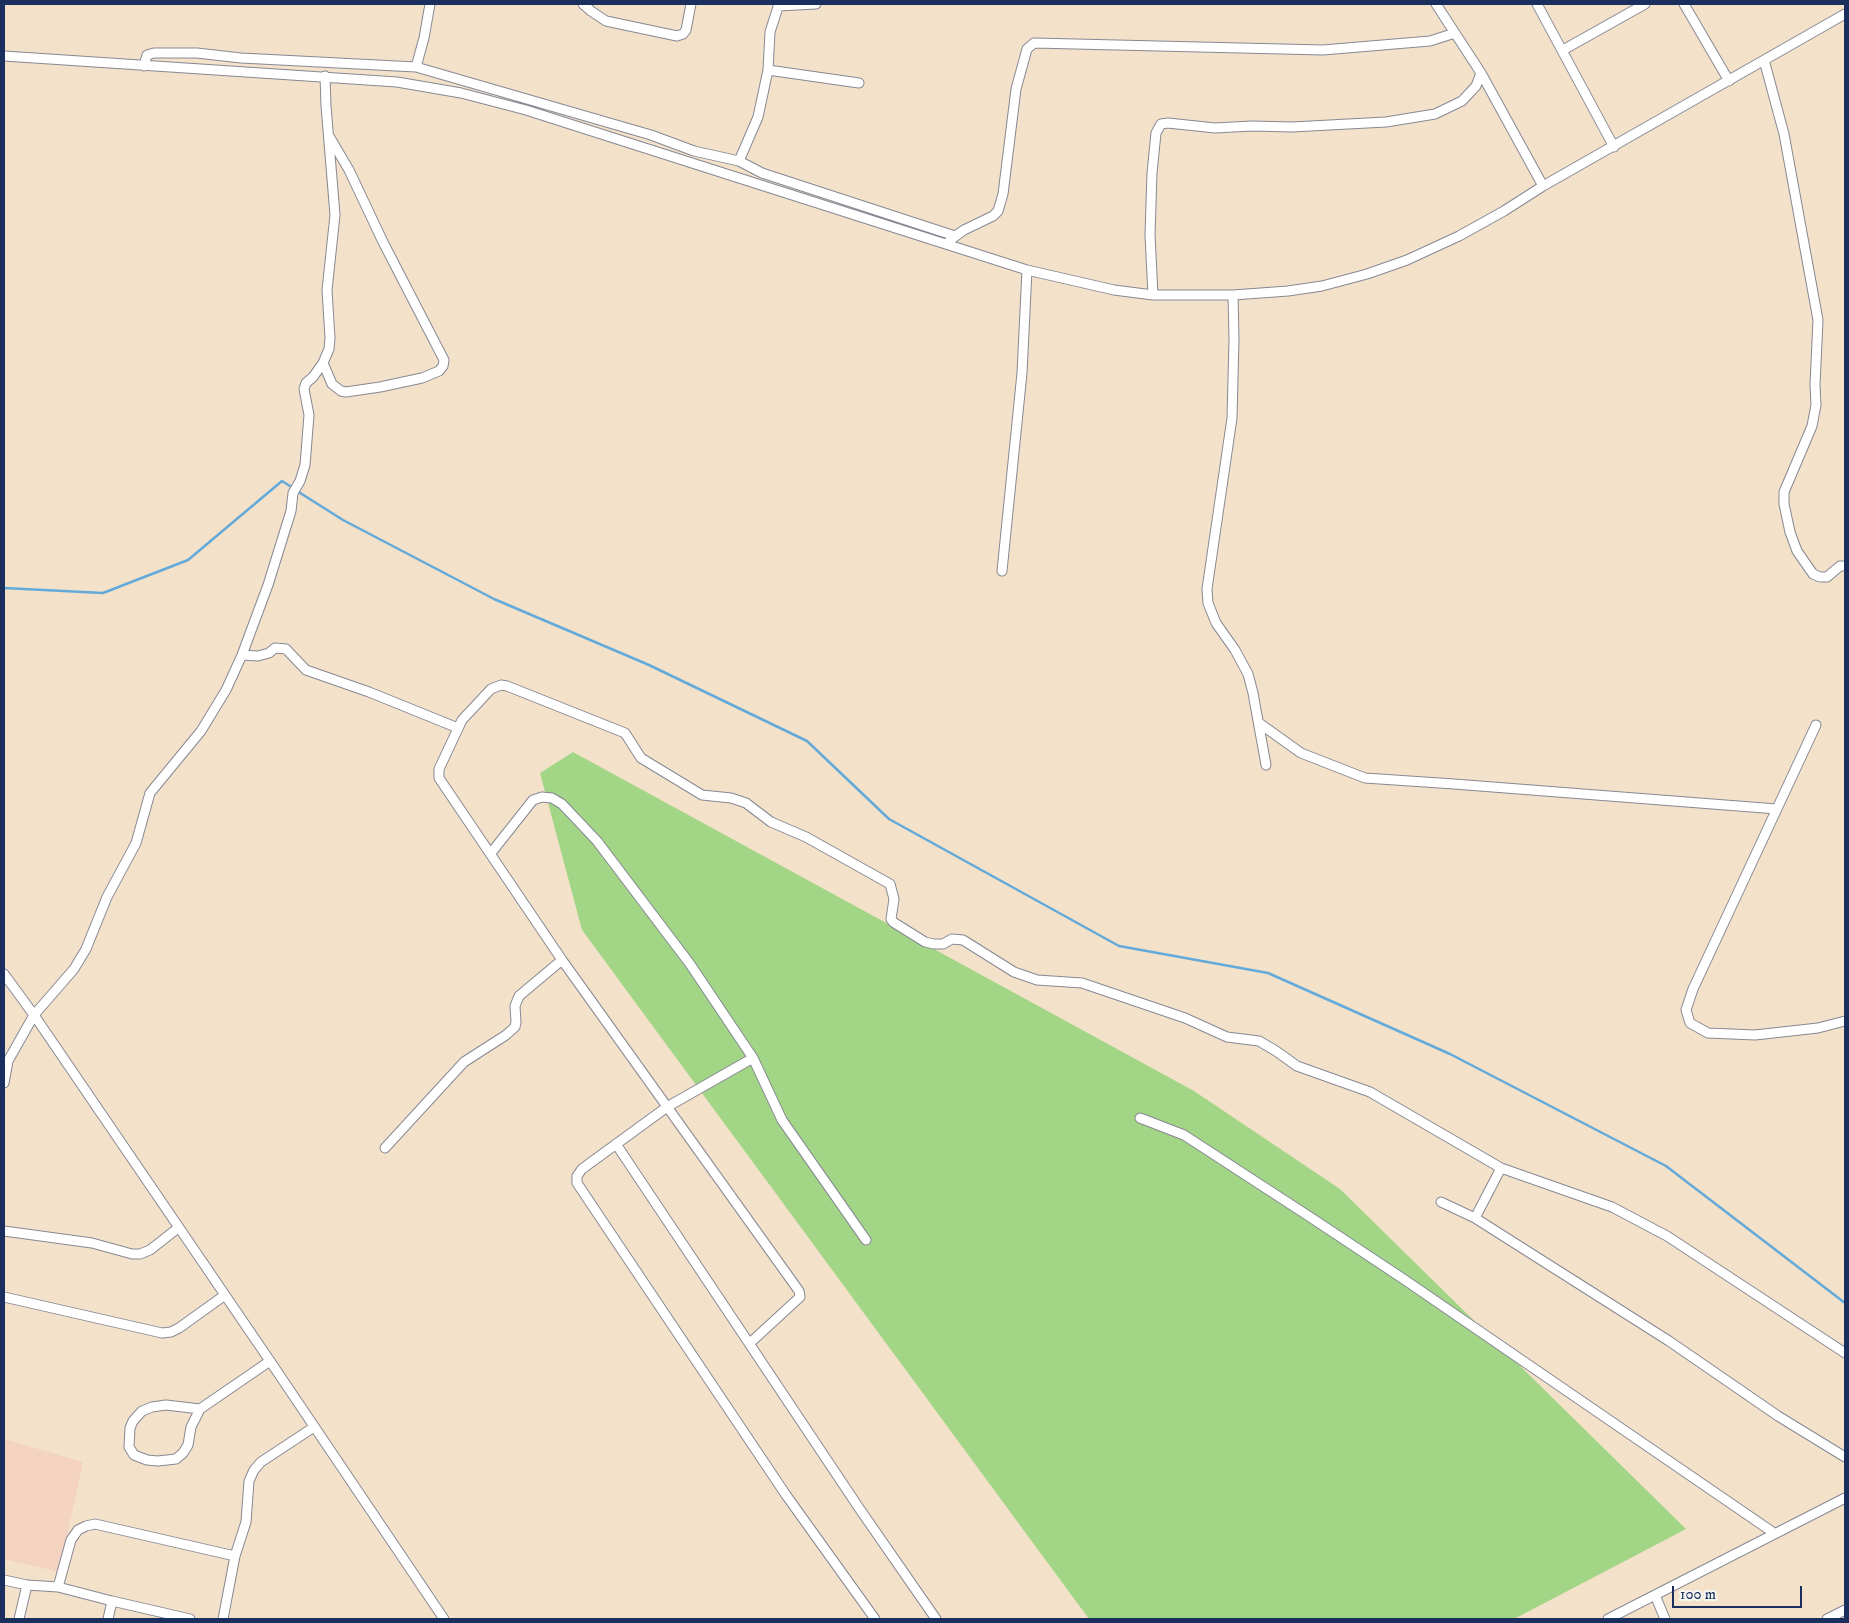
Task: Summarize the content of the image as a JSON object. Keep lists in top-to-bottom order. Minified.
{"scale_bar":"100 m"}
